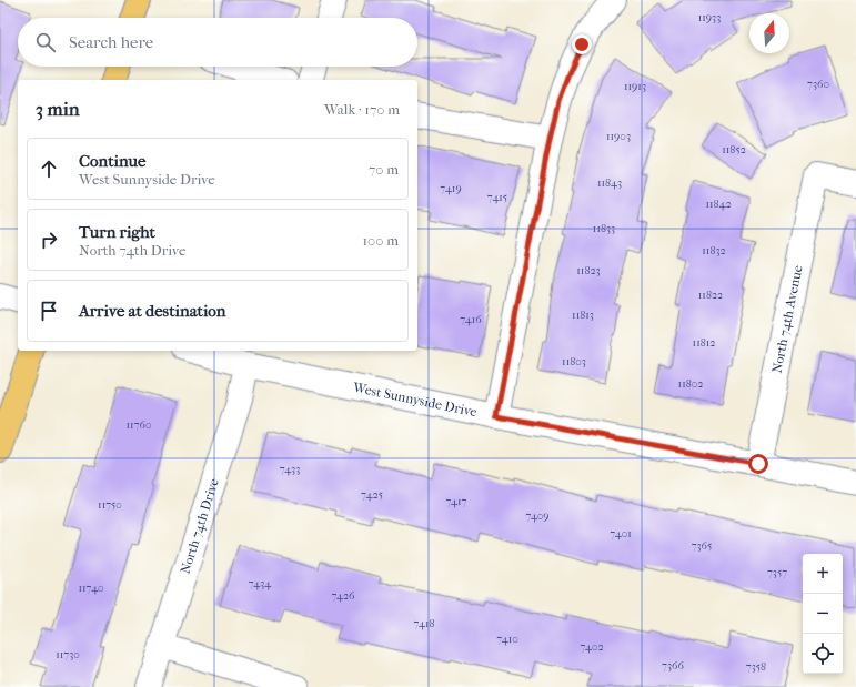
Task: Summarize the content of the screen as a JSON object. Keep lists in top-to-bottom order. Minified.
{"streets":{"street":["North 74th Avenue","West Sunnyside Drive","North 74th Drive"]},"crossings":[["North 74th Avenue","West Sunnyside Drive"],["West Sunnyside Drive","North 74th Drive"]],"house_numbers":["11933","7360","11913","11903","11852","11843","7419","7415","11842","11833","11832","11823","11822","11813","7416","11812","11803","11802","11760","7433","7425","7417","11750","7409","7401","7365","7357","7434","11740","7426","7418","7410","7402","11730","7366","7358"],"north":"top","page":{"search":"Search here","heading":["3 min","Walk · 170 m"],"list":[["Continue","West Sunnyside Drive","70 m"],["Turn right","North 74th Drive","100 m"],"Arrive at destination"],"map_buttons":["+","−"]}}
